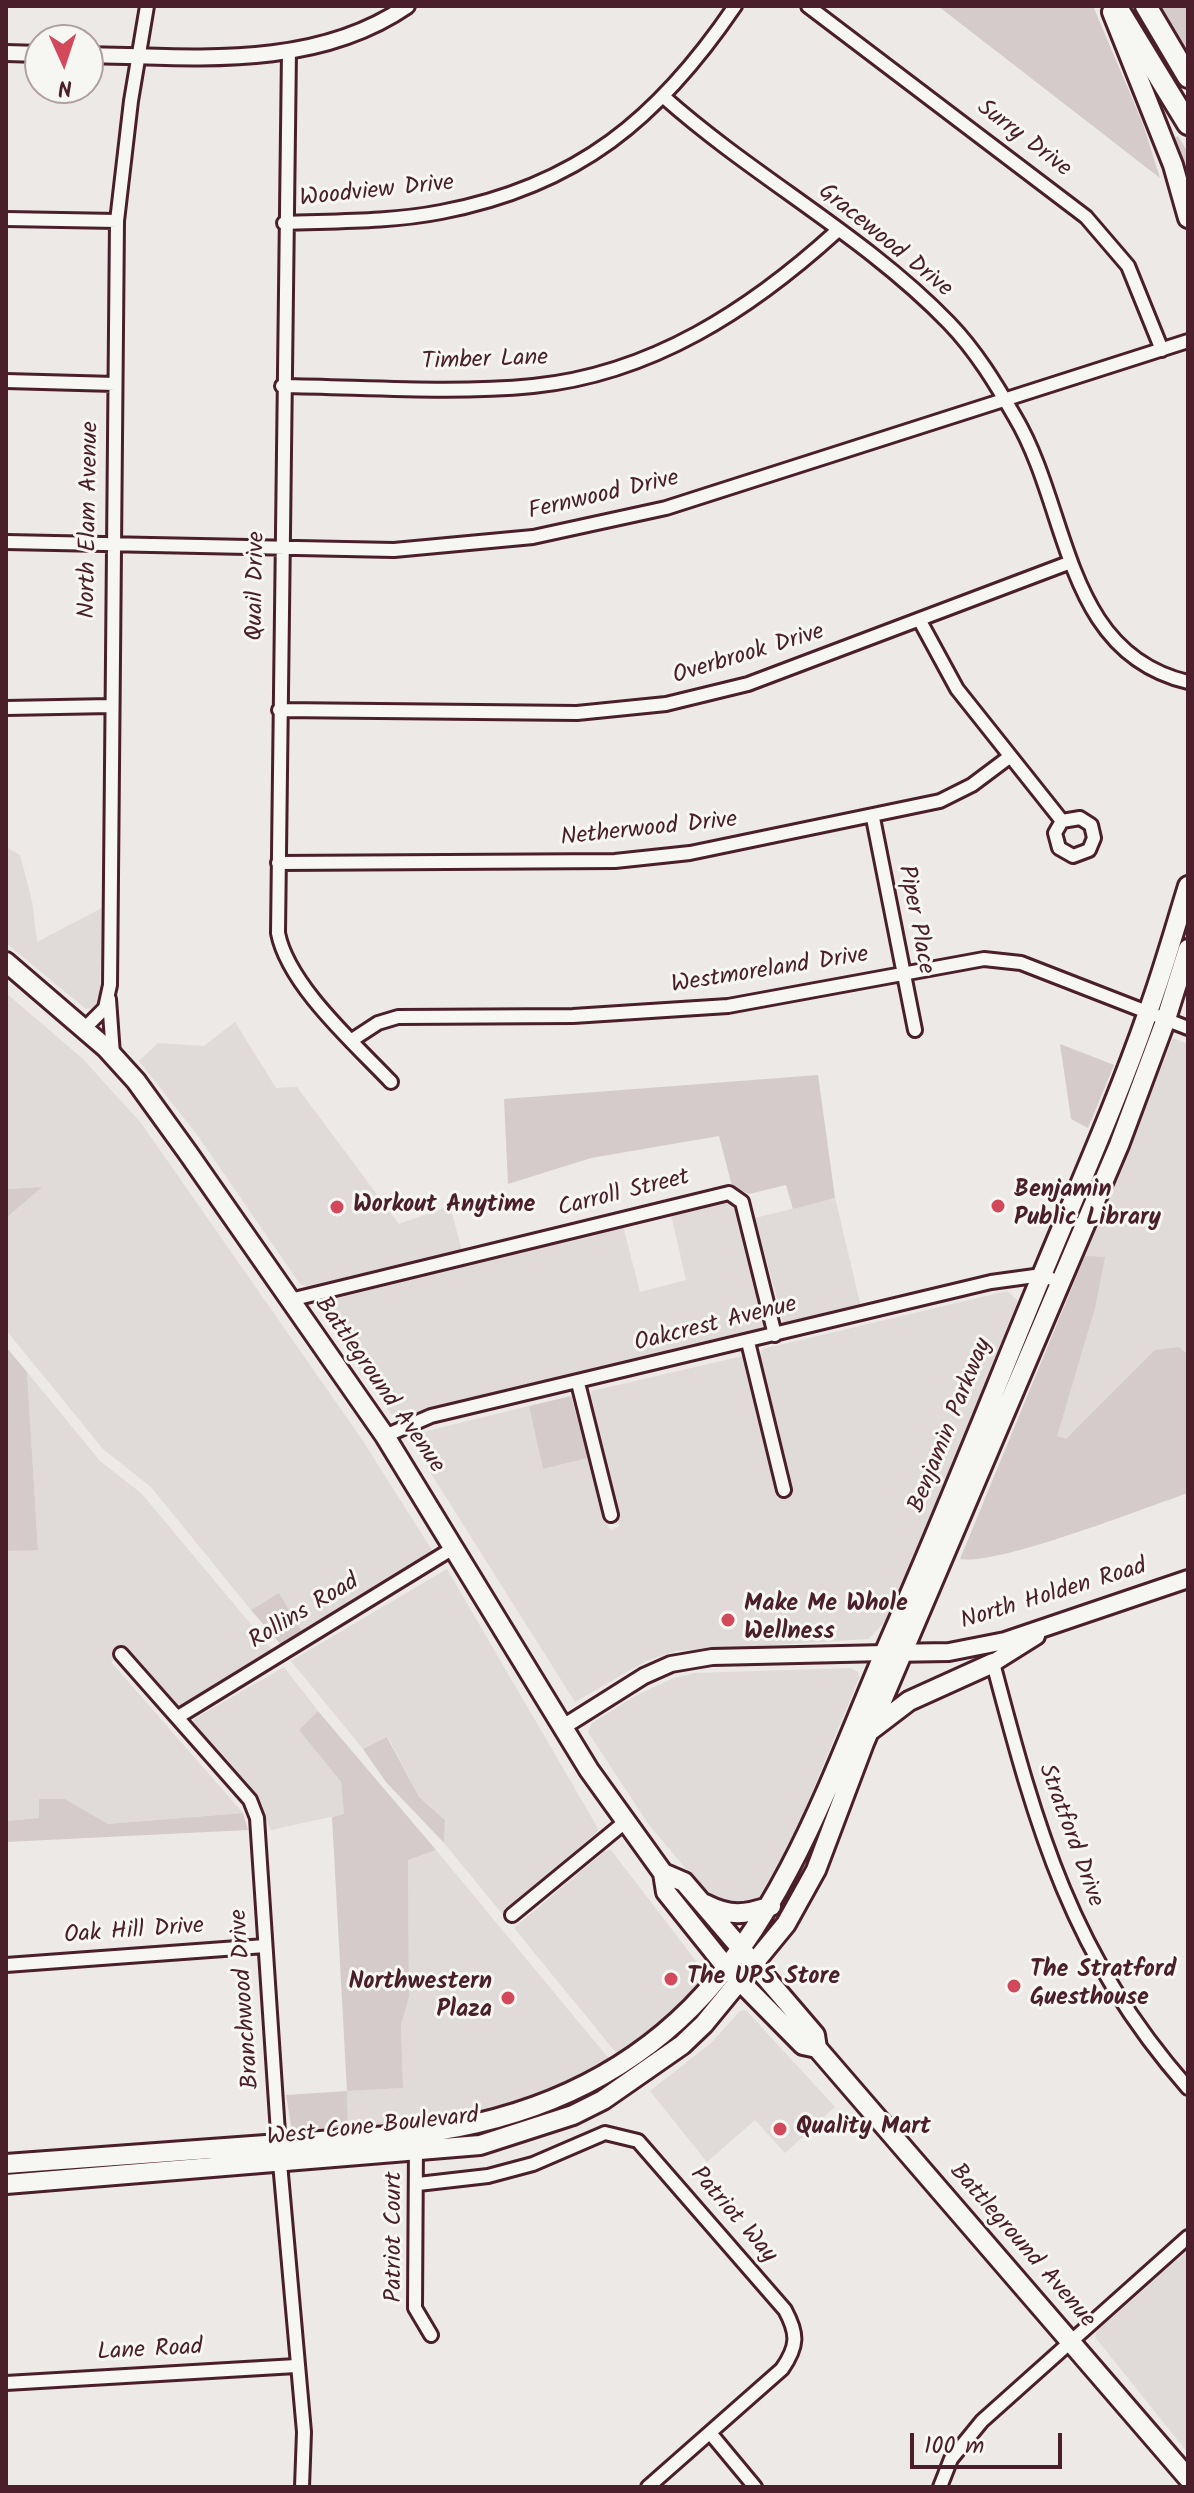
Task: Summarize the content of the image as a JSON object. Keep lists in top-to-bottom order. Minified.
{"streets":{"main road":["Battleground Avenue","Benjamin Parkway","North Holden Road","West Cone Boulevard"],"street":["Surry Drive","Woodview Drive","Gracewood Drive","Timber Lane","Fernwood Drive","North Elam Avenue","Quail Drive","Overbrook Drive","Netherwood Drive","Piper Place","Westmoreland Drive","Carroll Street","Oakcrest Avenue","Rollins Road","Stratford Drive","Oak Hill Drive","Branchwood Drive","Patriot Way","Patriot Court","Lane Road"]},"crossings":[["Surry Drive","Fernwood Drive"],["Woodview Drive","Gracewood Drive"],["Woodview Drive","Quail Drive"],["Gracewood Drive","Timber Lane"],["Gracewood Drive","Fernwood Drive"],["Gracewood Drive","Overbrook Drive"],["Timber Lane","Quail Drive"],["Fernwood Drive","North Elam Avenue"],["Fernwood Drive","Quail Drive"],["North Elam Avenue","Battleground Avenue"],["Quail Drive","Overbrook Drive"],["Quail Drive","Netherwood Drive"],["Quail Drive","Westmoreland Drive"],["Netherwood Drive","Piper Place"],["Piper Place","Westmoreland Drive"],["Westmoreland Drive","Benjamin Parkway"],["Carroll Street","Oakcrest Avenue"],["Carroll Street","Battleground Avenue"],["Oakcrest Avenue","Battleground Avenue"],["Oakcrest Avenue","Benjamin Parkway"],["Battleground Avenue","Benjamin Parkway"],["Battleground Avenue","Rollins Road"],["Battleground Avenue","West Cone Boulevard"],["Benjamin Parkway","North Holden Road"],["Benjamin Parkway","West Cone Boulevard"],["Rollins Road","Branchwood Drive"],["Oak Hill Drive","Branchwood Drive"],["Branchwood Drive","West Cone Boulevard"],["Branchwood Drive","Lane Road"],["West Cone Boulevard","Patriot Court"],["Patriot Way","Patriot Court"]],"places":["Benjamin Public Library","Workout Anytime","Make Me Whole Wellness","The UPS Store","The Stratford Guesthouse","Northwestern Plaza","Quality Mart"],"scale_bar":"100 m","north":"bottom"}
